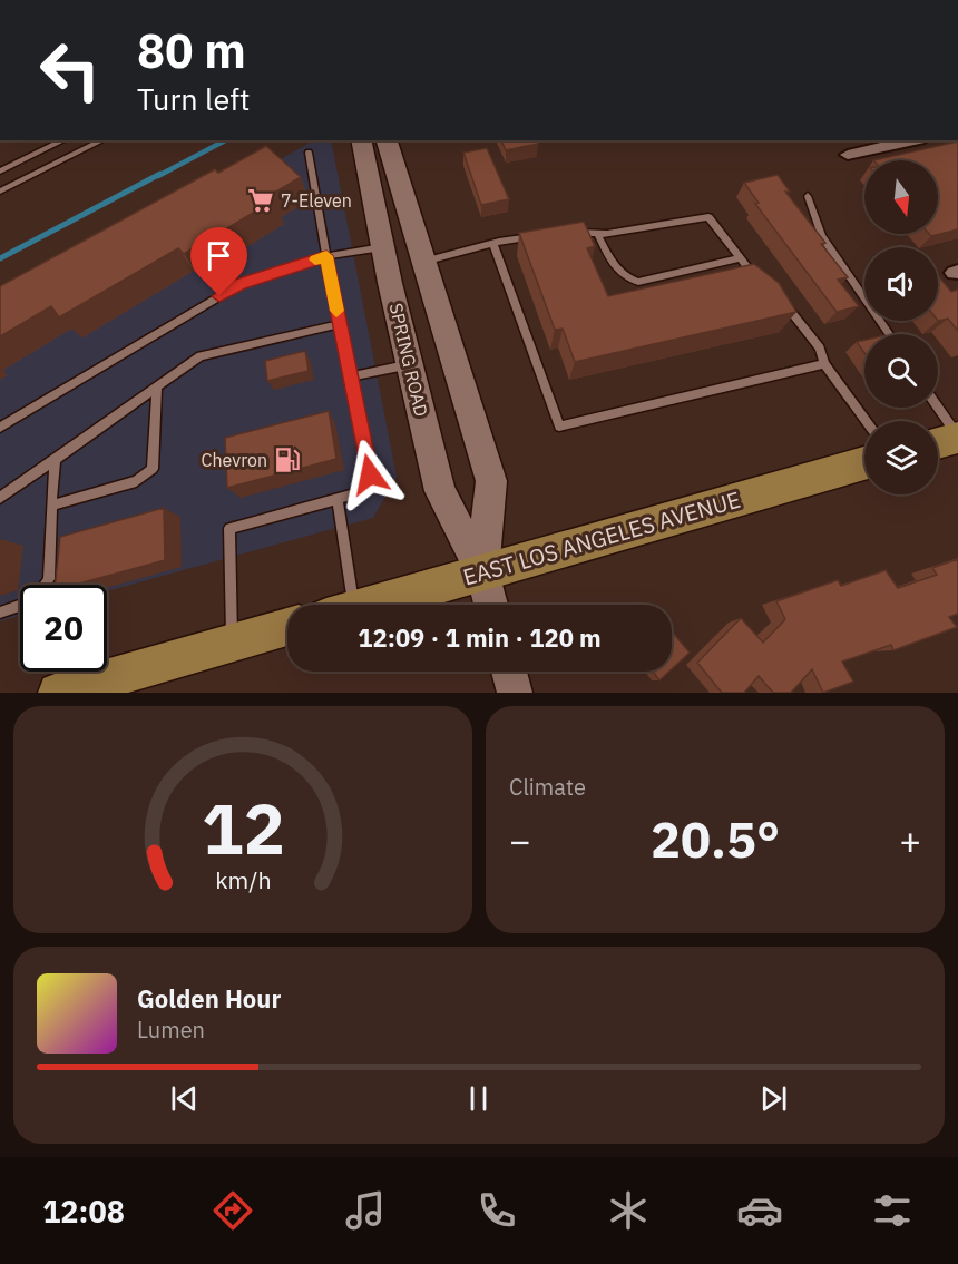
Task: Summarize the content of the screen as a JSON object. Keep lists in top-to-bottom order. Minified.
{"streets":{"main road":["SPRING ROAD","EAST LOS ANGELES AVENUE"]},"crossings":[["SPRING ROAD","EAST LOS ANGELES AVENUE"]],"places":{"supermarket":["7-Eleven"],"fuel station":["Chevron"]},"north":"bottom","page":{"turn":["80 m","Turn left"],"limit":"20","trip":"12:09 · 1 min · 120 m","tile":"Climate","heat":["−","20.5°","+"],"song":["Golden Hour","Lumen"],"tabs":"12:08","gauge":["12","km/h"]}}
